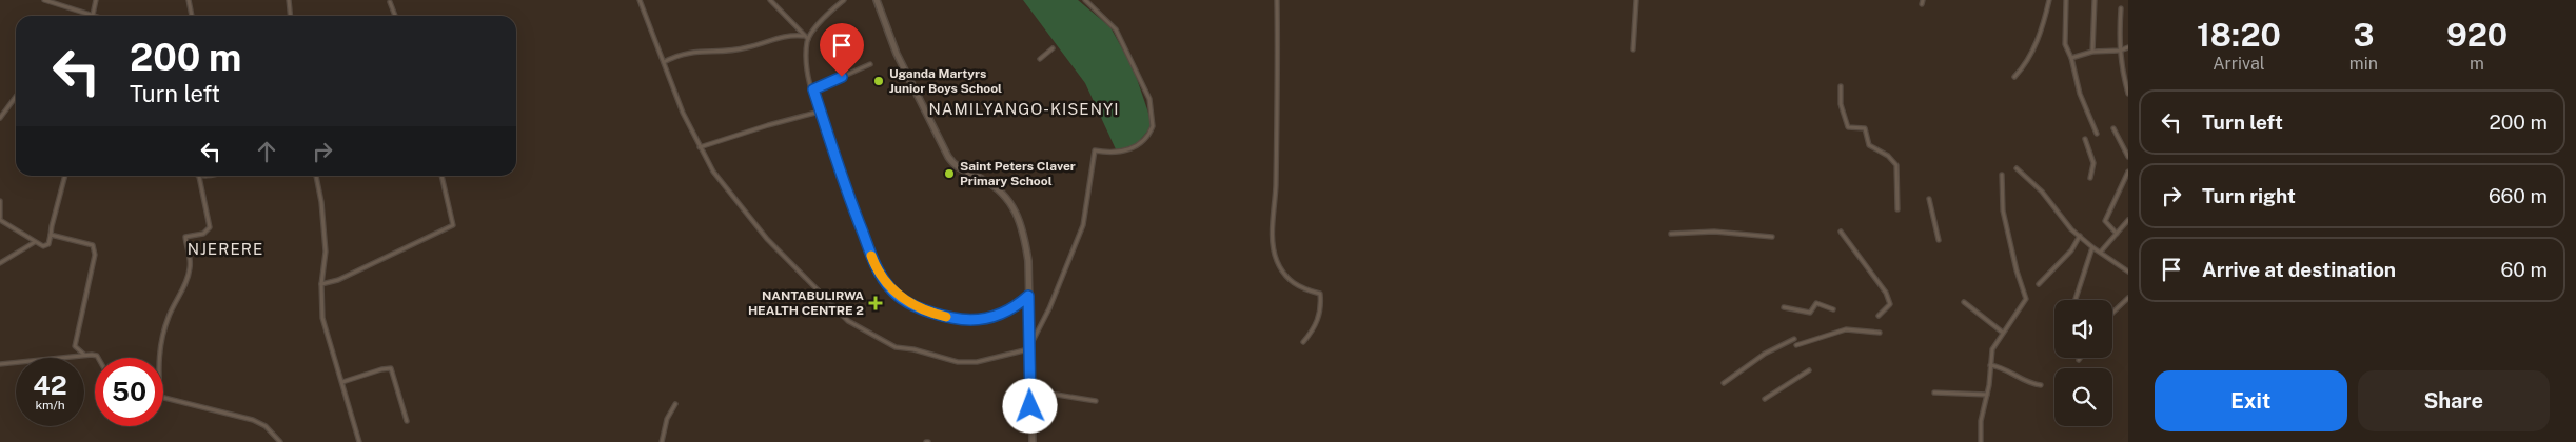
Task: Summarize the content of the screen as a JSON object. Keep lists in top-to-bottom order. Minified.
{"districts":["NAMILYANGO-KISENYI","NJERERE"],"places":{"other":["Uganda Martyrs Junior Boys School","Saint Peters Claver Primary School"],"health":["NANTABULIRWA HEALTH CENTRE 2"]},"page":{"eta":["18:20","Arrival","3","min","920","m"],"turn":["200 m","Turn left"],"list":[{"name":"Turn left","value":"200 m"},{"name":"Turn right","value":"660 m"},{"name":"Arrive at destination","value":"60 m"}],"speed":"42 km/h","limit":"50","buttons":["Exit","Share"]}}
